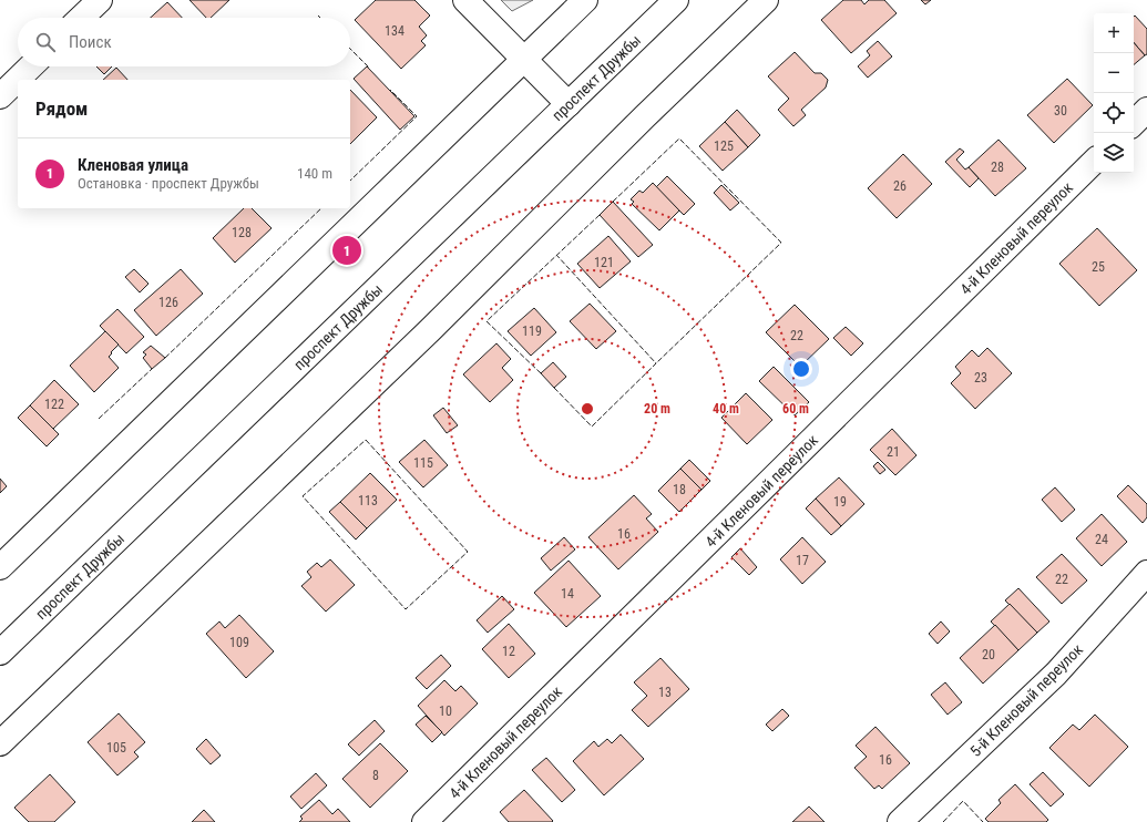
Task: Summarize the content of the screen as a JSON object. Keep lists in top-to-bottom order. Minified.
{"streets":{"street":["проспект Дружбы","4-й Кленовый переулок","5-й Кленовый переулок"]},"house_numbers":["134","30","125","28","26","128","121","25","126","119","22","23","122","21","115","18","113","19","16","24","17","22","14","109","12","20","13","10","105","16","8"],"page":{"map_buttons":["+","−"],"search":"Поиск","heading":"Рядом","list":[{"mark":"1","name":"Кленовая улица","note":"Остановка · проспект Дружбы","value":"140 m"}],"pins":"1"},"rings":["20 m","40 m","60 m"]}
